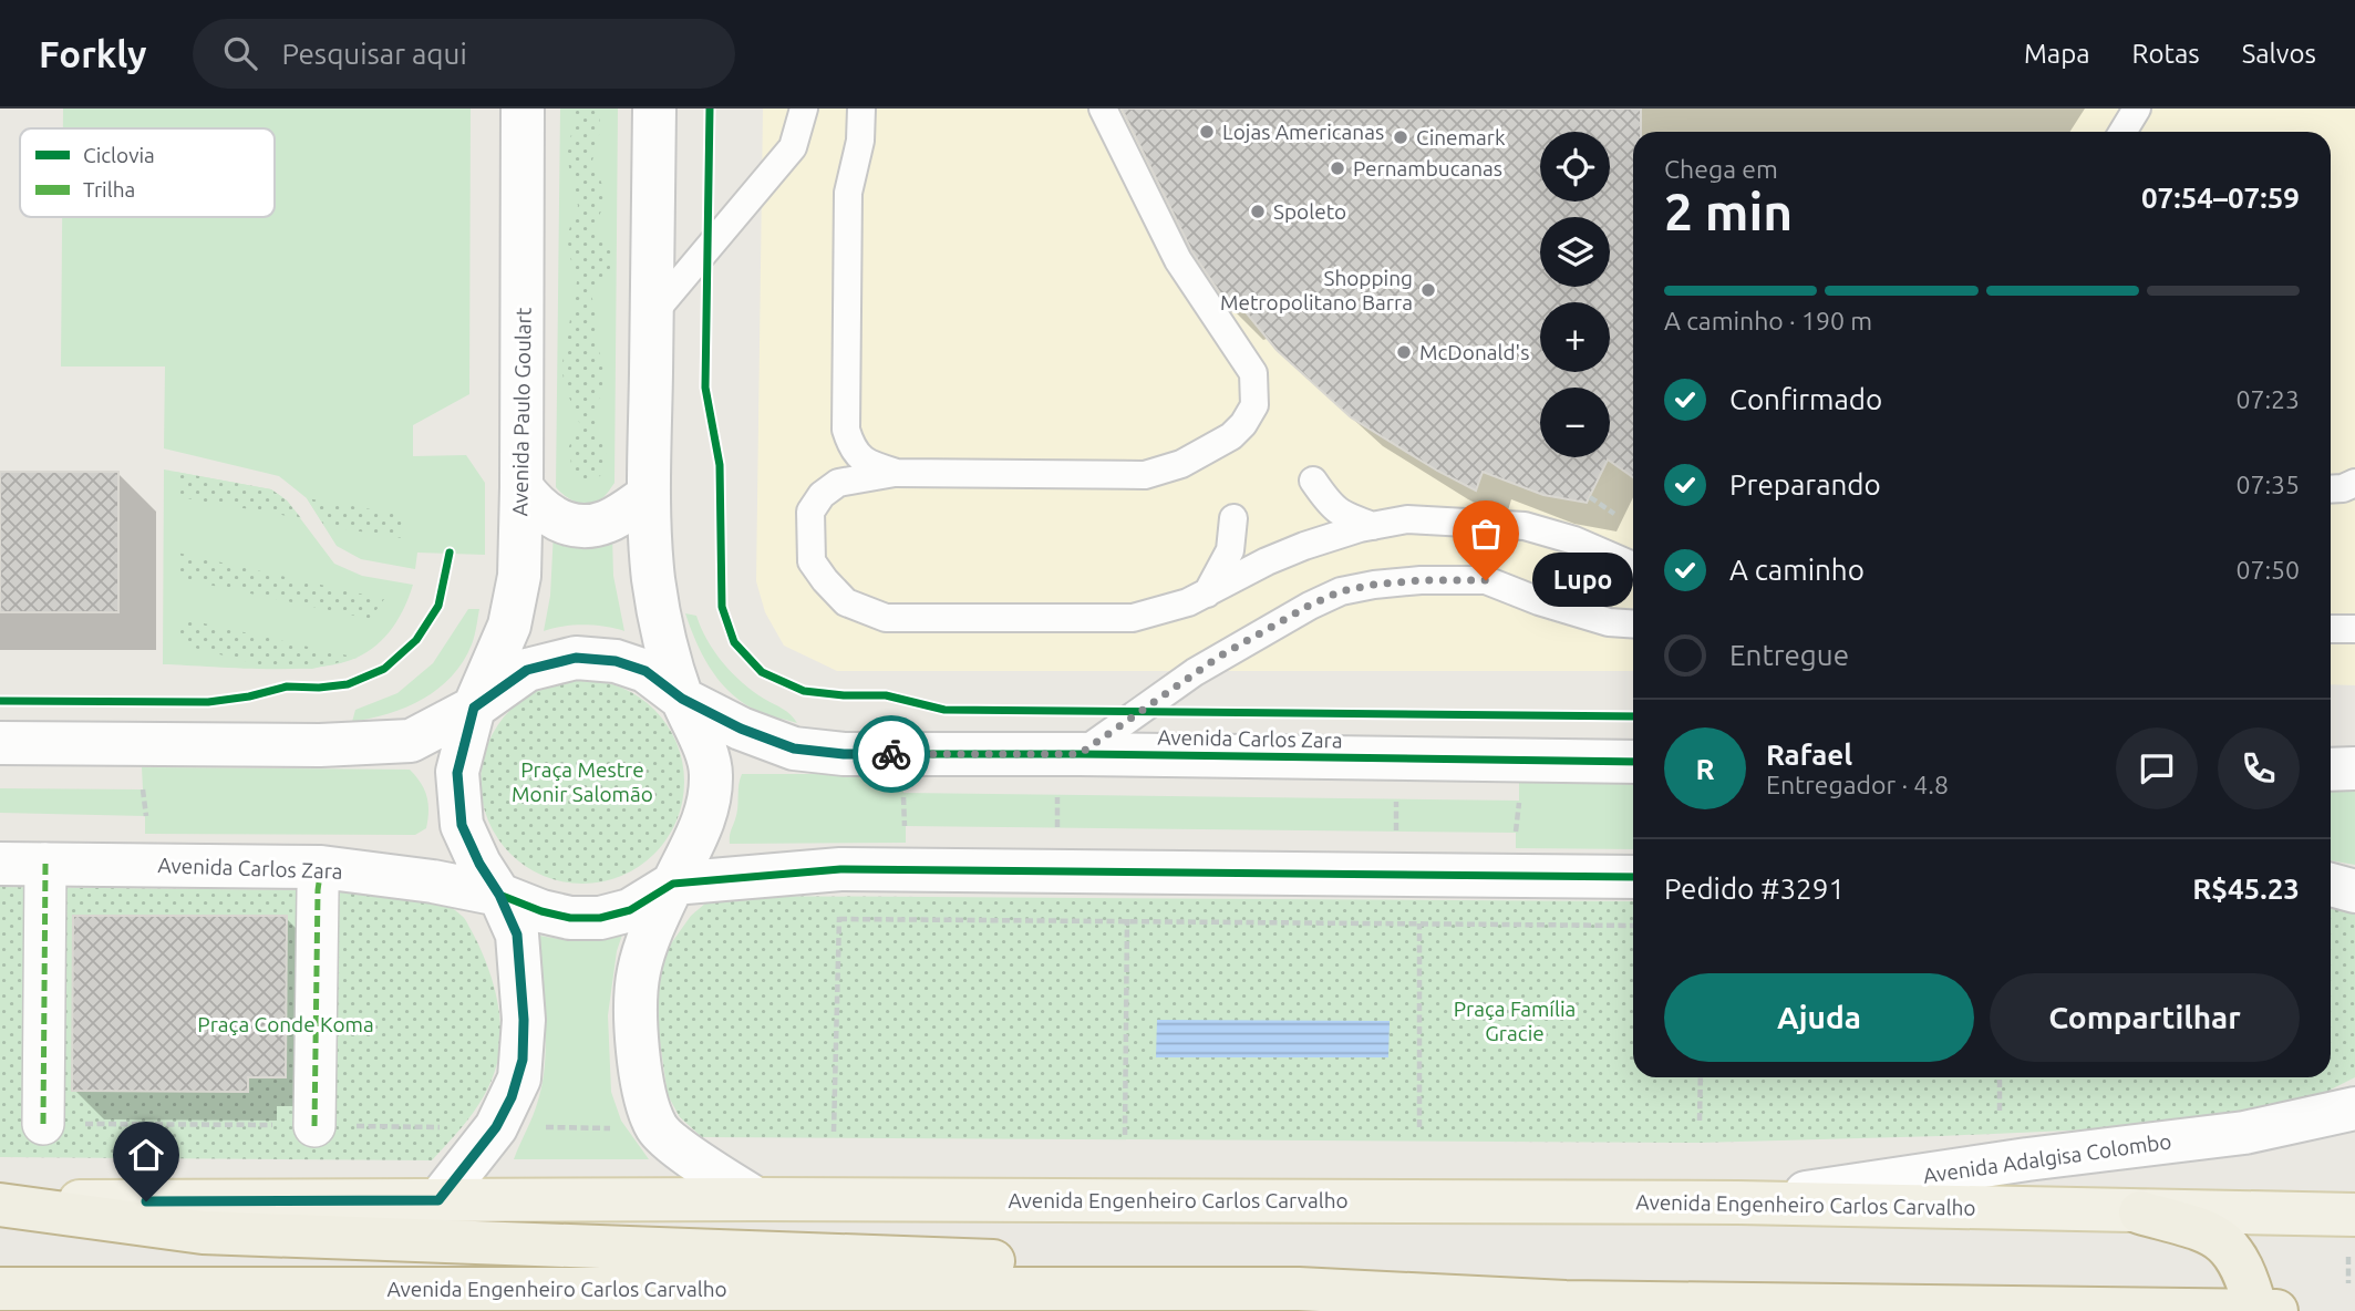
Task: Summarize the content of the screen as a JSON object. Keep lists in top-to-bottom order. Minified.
{"streets":{"highway":["Avenida Engenheiro Carlos Carvalho"],"street":["Avenida Paulo Goulart","Avenida Carlos Zara","Avenida Adalgisa Colombo"]},"crossings":[["Avenida Paulo Goulart","Avenida Carlos Zara"],["Avenida Adalgisa Colombo","Avenida Engenheiro Carlos Carvalho"]],"parks":["Praça Mestre Monir Salomão","Praça Família Gracie","Praça Conde Koma"],"places":["Lojas Americanas","Cinemark","Pernambucanas","Spoleto","Shopping Metropolitano Barra","McDonald's","Lupo"],"legend":["Ciclovia","Trilha"],"page":{"header":"Forkly","search":"Pesquisar aqui","nav":["Mapa","Rotas","Salvos"],"map_buttons":["+","−"],"heading":["2 min","Chega em","07:54–07:59"],"panel":["Rafael","Entregador · 4.8","Pedido #3291","R$45.23"],"bar":"A caminho · 190 m","list":[["Confirmado","07:23"],["Preparando","07:35"],["A caminho","07:50"],"Entregue"],"bubble":"Lupo","round":"R","buttons":["Ajuda","Compartilhar"]}}
